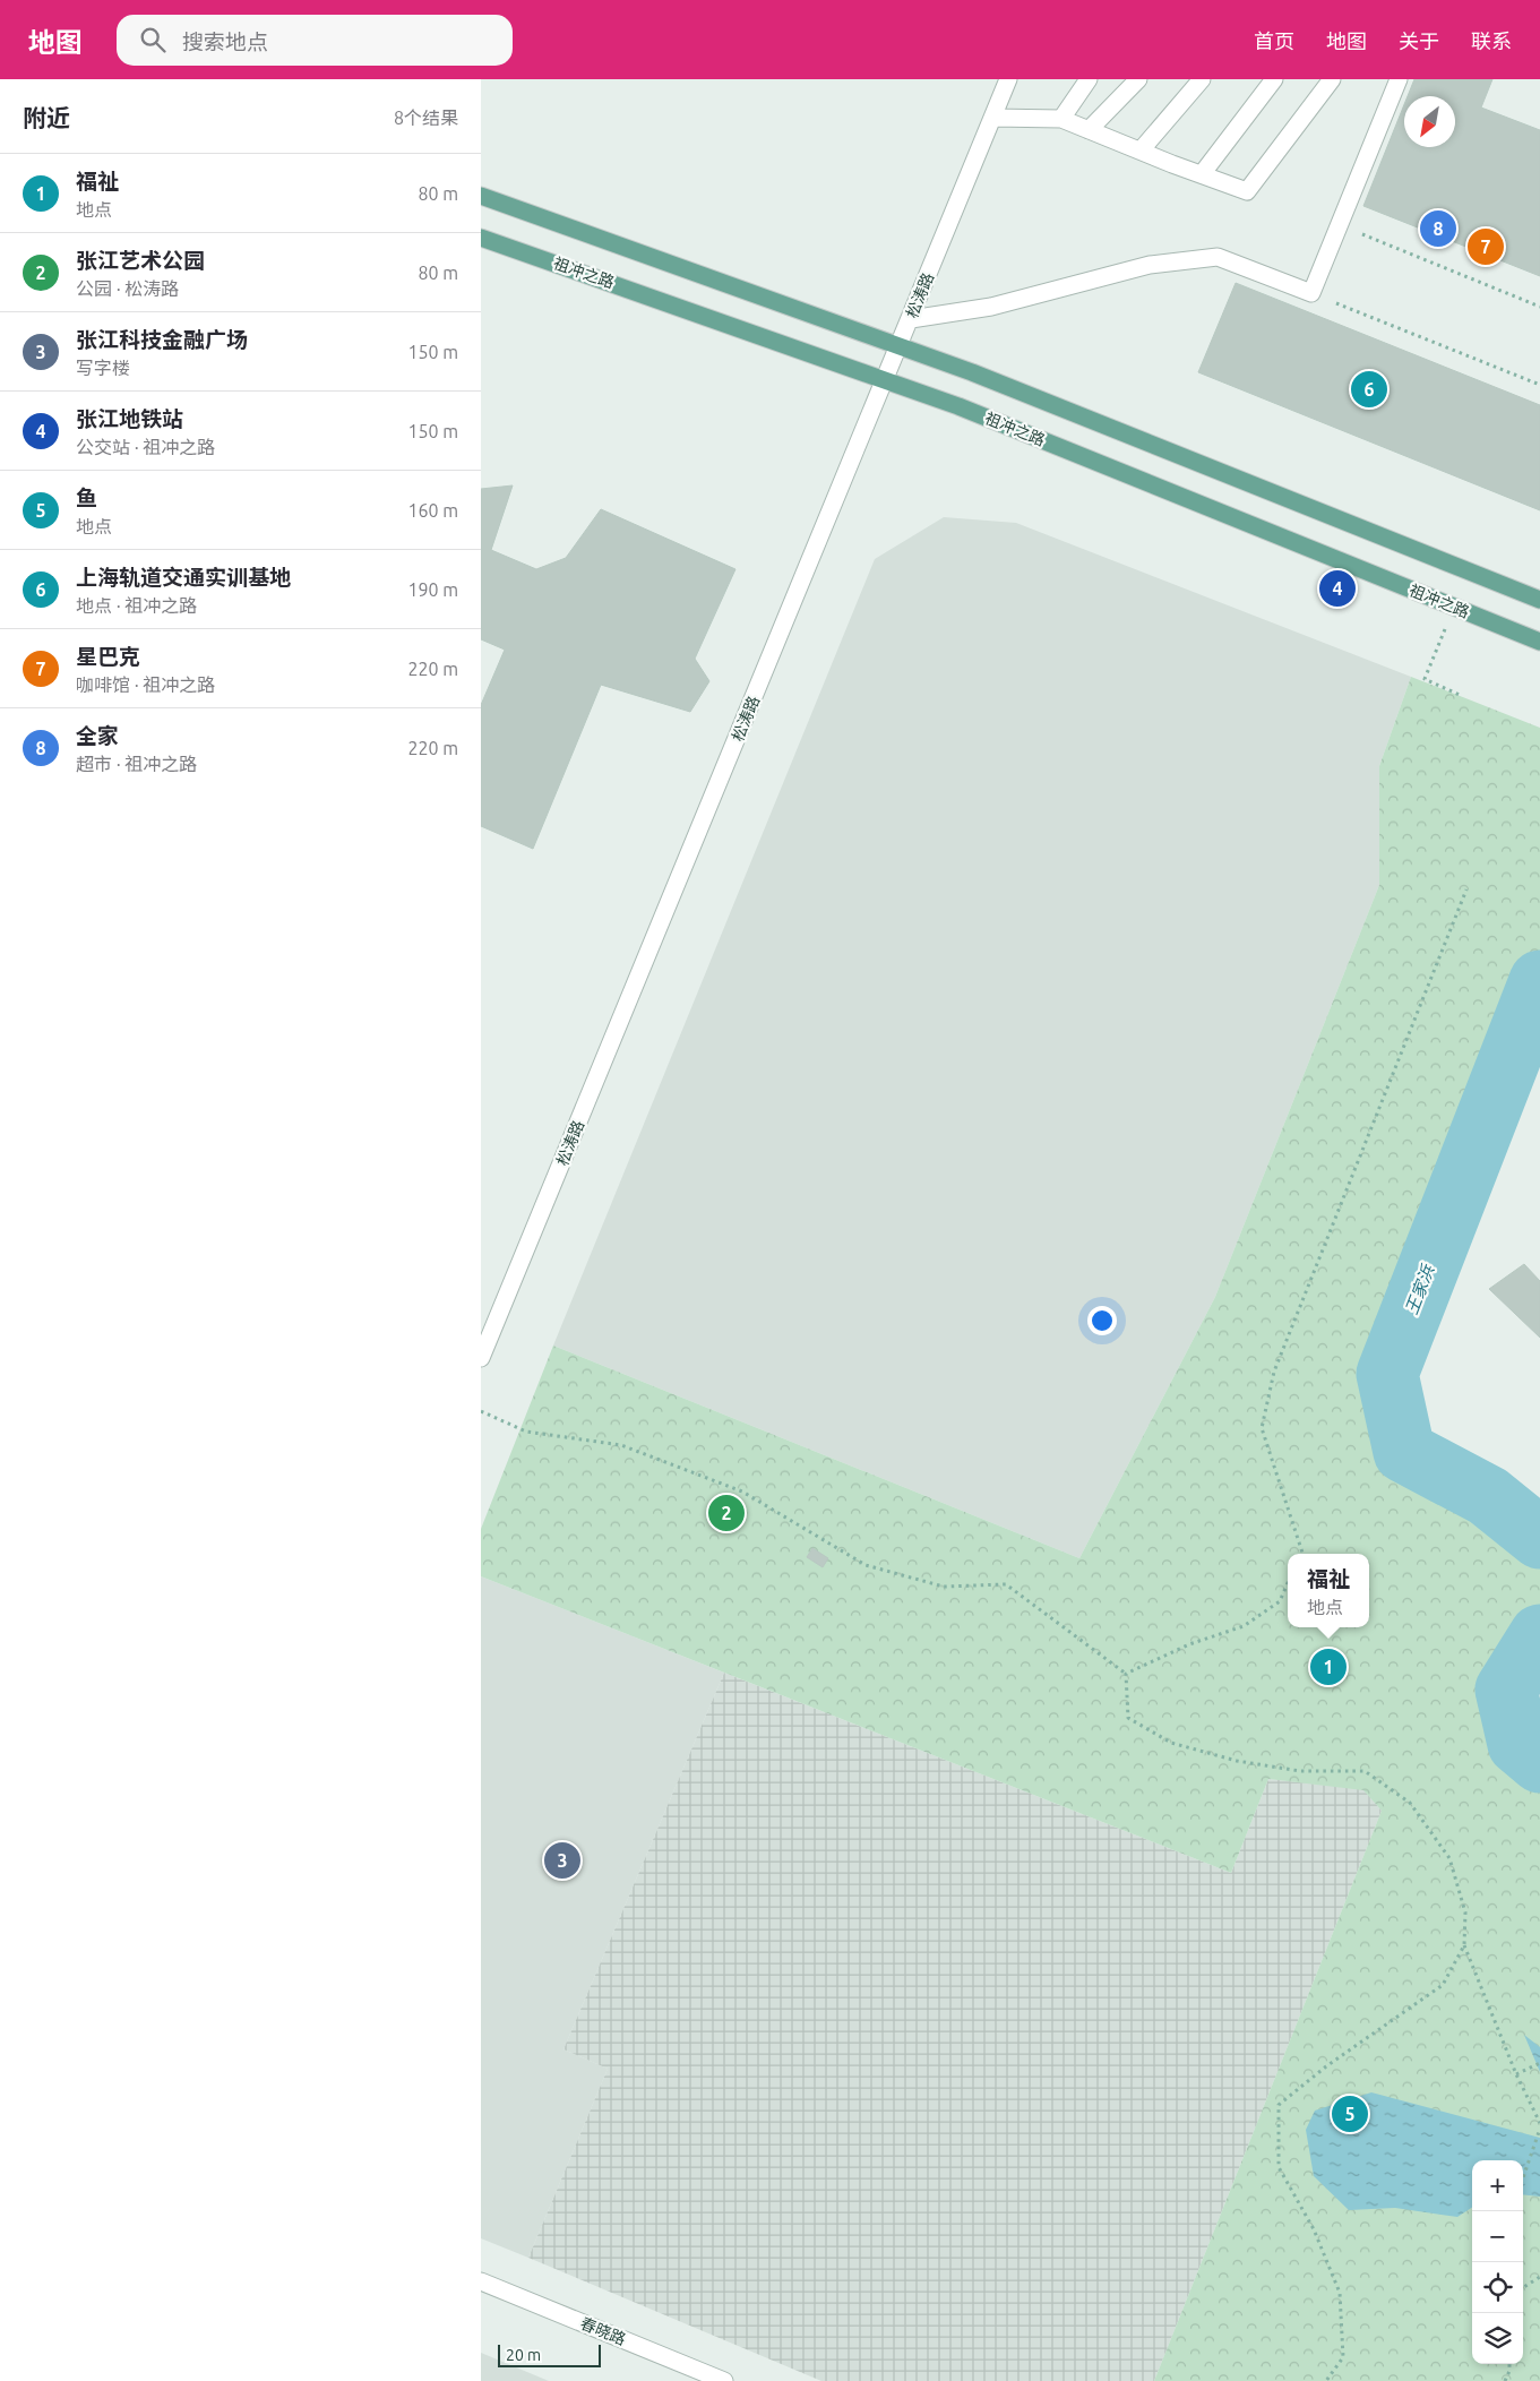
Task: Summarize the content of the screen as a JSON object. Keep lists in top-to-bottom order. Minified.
{"streets":{"main road":["祖冲之路"],"street":["松涛路","春晓路"]},"crossings":[["祖冲之路","松涛路"]],"water":["王家浜"],"scale_bar":"20 m","north":"bottom left","page":{"header":"地图","search":"搜索地点","nav":["首页","地图","关于","联系"],"heading":["附近","8个结果"],"list":[{"mark":"1","name":"福祉","note":"地点","value":"80 m"},{"mark":"2","name":"张江艺术公园","note":"公园 · 松涛路","value":"80 m"},{"mark":"3","name":"张江科技金融广场","note":"写字楼","value":"150 m"},{"mark":"4","name":"张江地铁站","note":"公交站 · 祖冲之路","value":"150 m"},{"mark":"5","name":"鱼","note":"地点","value":"160 m"},{"mark":"6","name":"上海轨道交通实训基地","note":"地点 · 祖冲之路","value":"190 m"},{"mark":"7","name":"星巴克","note":"咖啡馆 · 祖冲之路","value":"220 m"},{"mark":"8","name":"全家","note":"超市 · 祖冲之路","value":"220 m"}],"pins":["8","7","6","4","2","1","3","5"],"popup":["福祉","地点"],"map_buttons":["+","−"],"scale":"20 m"}}
